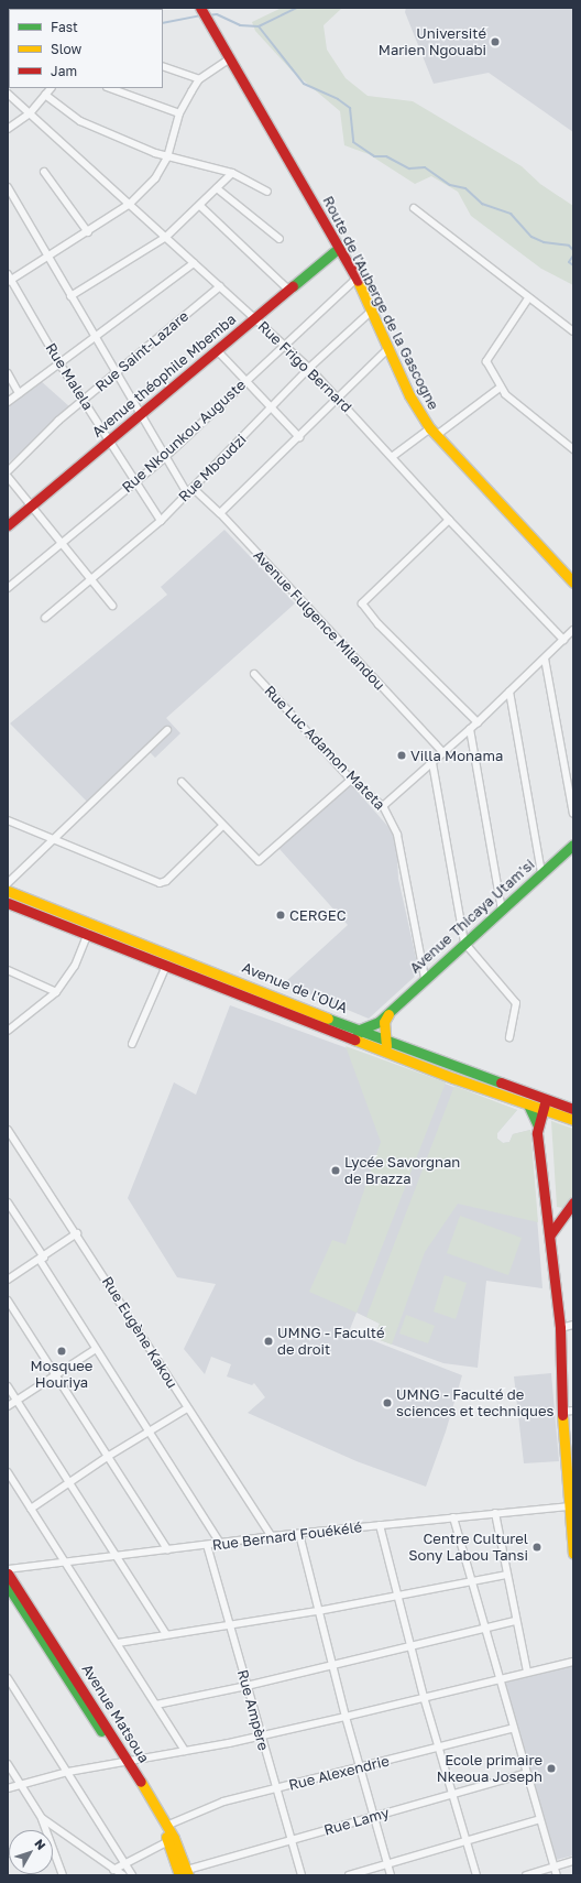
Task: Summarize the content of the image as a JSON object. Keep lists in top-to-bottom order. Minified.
{"streets":{"street":["Route de l'Auberge de la Gascogne","Rue Saint-Lazare","Rue Frigo Bernard","Avenue théophile Mbemba","Rue Malela","Rue Nkounkou Auguste","Rue Mboudzi","Avenue Fulgence Milandou","Rue Luc Adamon Mateta","Avenue Thicaya Utam'si","Avenue de l'OUA","Rue Eugène Kakou","Rue Bernard Fouékélé","Rue Ampère","Avenue Matsoua","Rue Alexendrie","Rue Lamy"]},"crossings":[["Route de l'Auberge de la Gascogne","Avenue théophile Mbemba"],["Route de l'Auberge de la Gascogne","Rue Nkounkou Auguste"],["Route de l'Auberge de la Gascogne","Rue Mboudzi"],["Rue Saint-Lazare","Rue Frigo Bernard"],["Rue Saint-Lazare","Rue Malela"],["Rue Saint-Lazare","Avenue Fulgence Milandou"],["Rue Frigo Bernard","Avenue théophile Mbemba"],["Rue Frigo Bernard","Rue Nkounkou Auguste"],["Rue Frigo Bernard","Rue Mboudzi"],["Avenue théophile Mbemba","Rue Malela"],["Avenue théophile Mbemba","Avenue Fulgence Milandou"],["Rue Malela","Rue Nkounkou Auguste"],["Rue Malela","Rue Mboudzi"],["Rue Nkounkou Auguste","Avenue Fulgence Milandou"],["Rue Mboudzi","Avenue Fulgence Milandou"],["Rue Luc Adamon Mateta","Avenue Thicaya Utam'si"],["Avenue Thicaya Utam'si","Avenue de l'OUA"],["Rue Eugène Kakou","Rue Bernard Fouékélé"],["Rue Bernard Fouékélé","Rue Ampère"],["Rue Ampère","Rue Alexendrie"],["Rue Ampère","Rue Lamy"],["Avenue Matsoua","Rue Alexendrie"],["Avenue Matsoua","Rue Lamy"]],"places":["Université Marien Ngouabi","Villa Monama","CERGEC","Lycée Savorgnan de Brazza","UMNG - Faculté de droit","Mosquee Houriya","UMNG - Faculté de sciences et techniques","Centre Culturel Sony Labou Tansi","Ecole primaire Nkeoua Joseph"],"legend":["Fast","Slow","Jam"],"north":"top right"}
